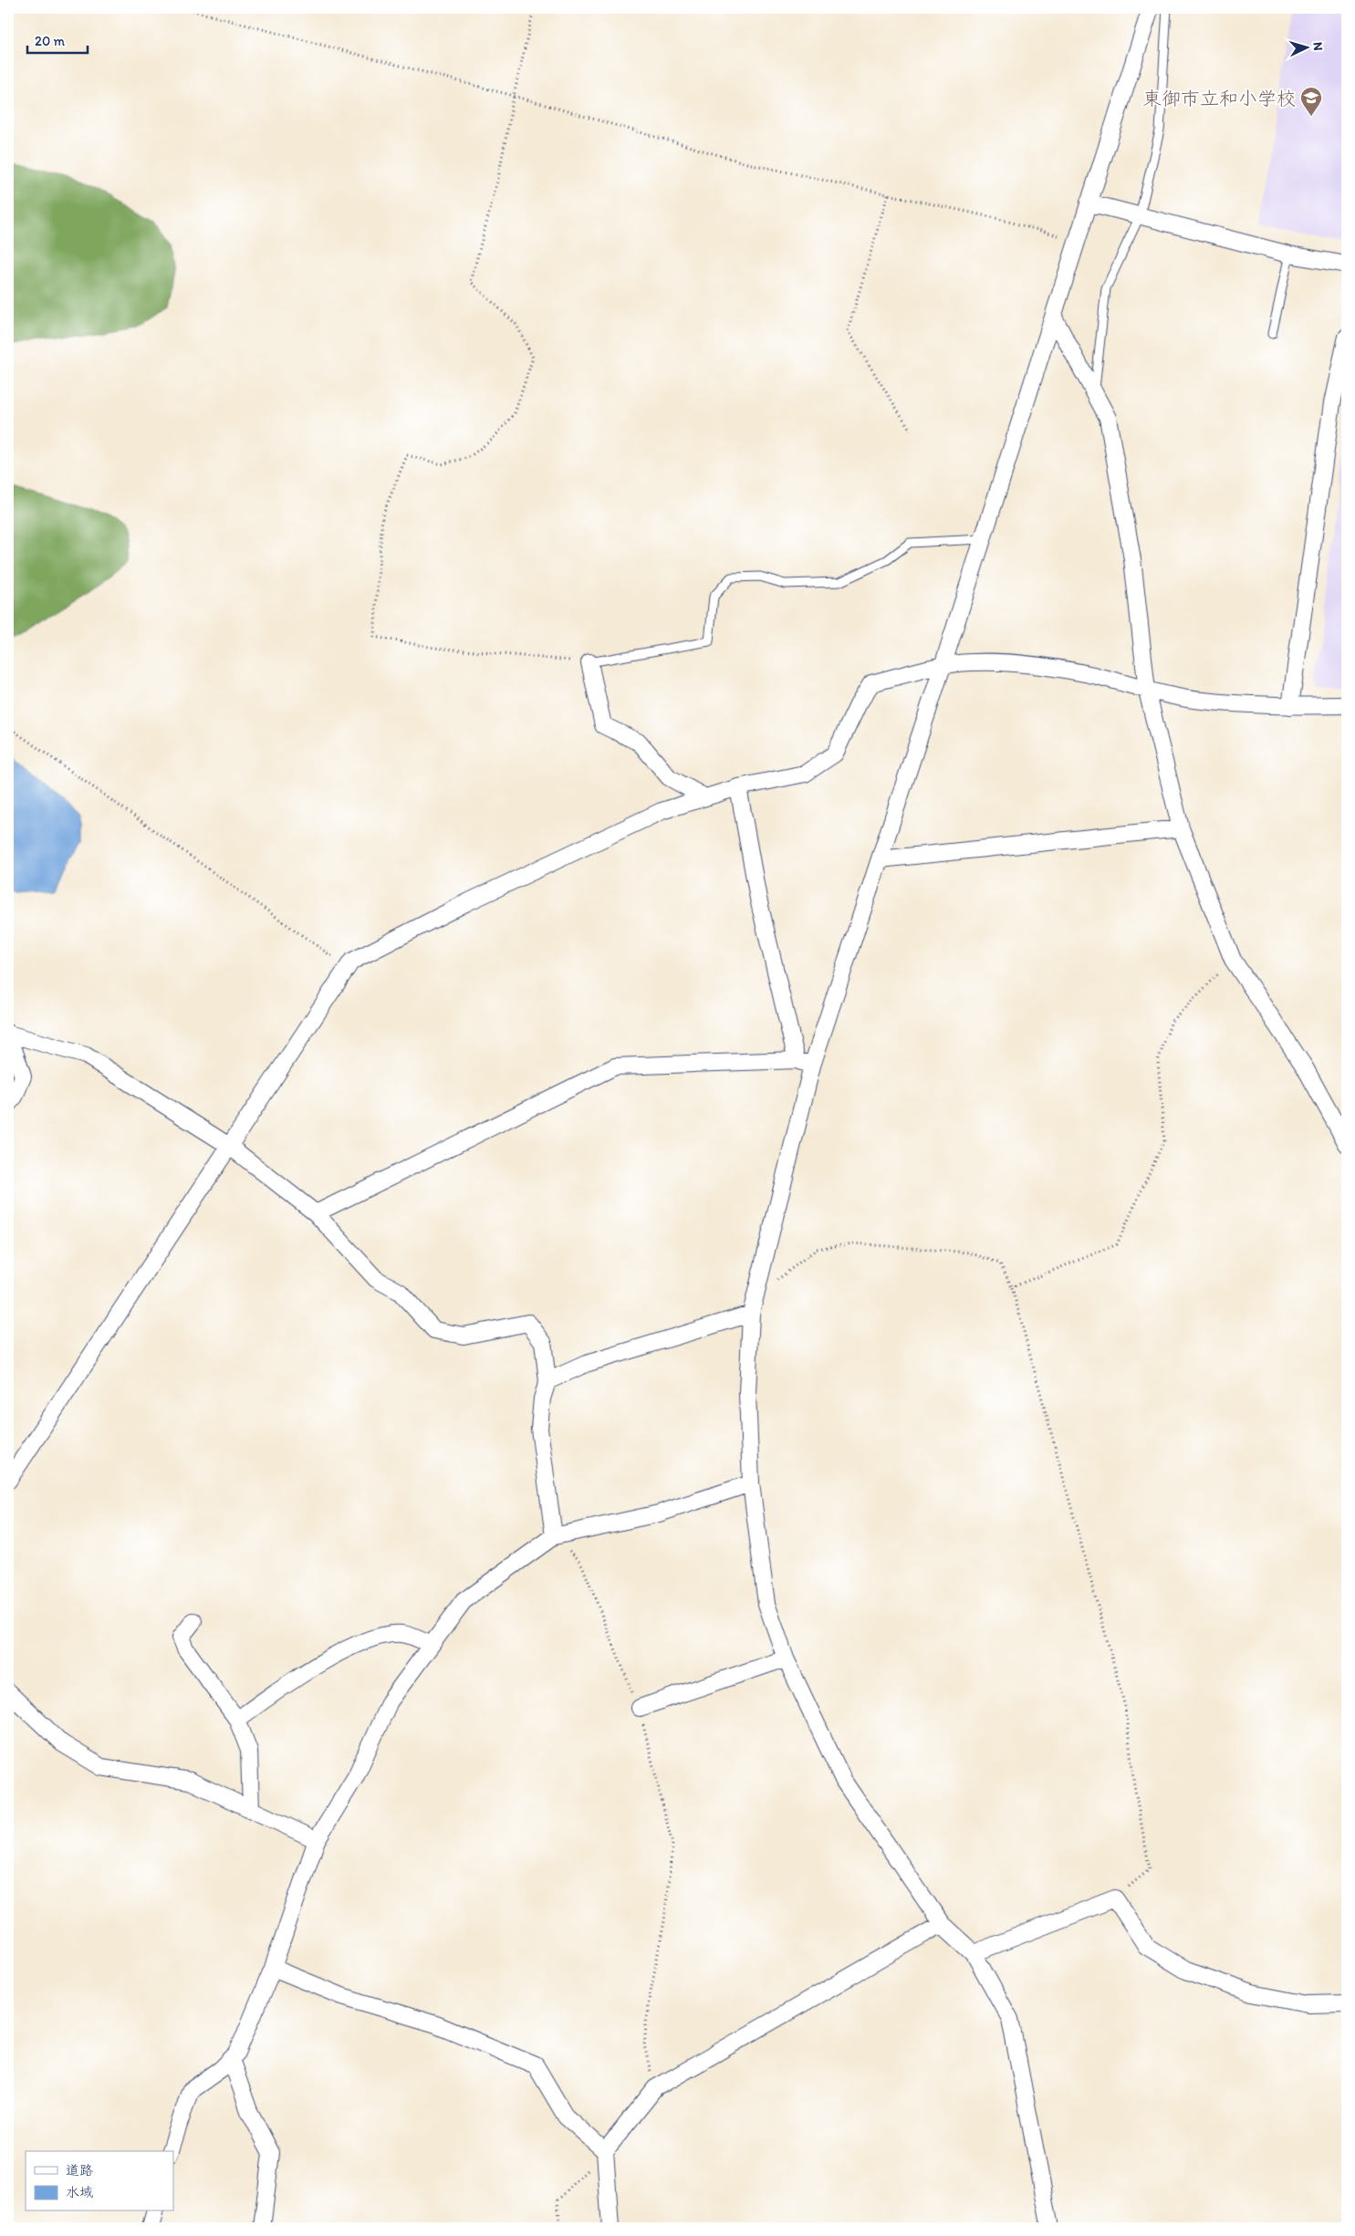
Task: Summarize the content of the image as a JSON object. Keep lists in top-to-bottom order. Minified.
{"places":{"school or university":["東御市立和小学校"]},"legend":["道路","水域"],"scale_bar":"20 m","north":"right"}
